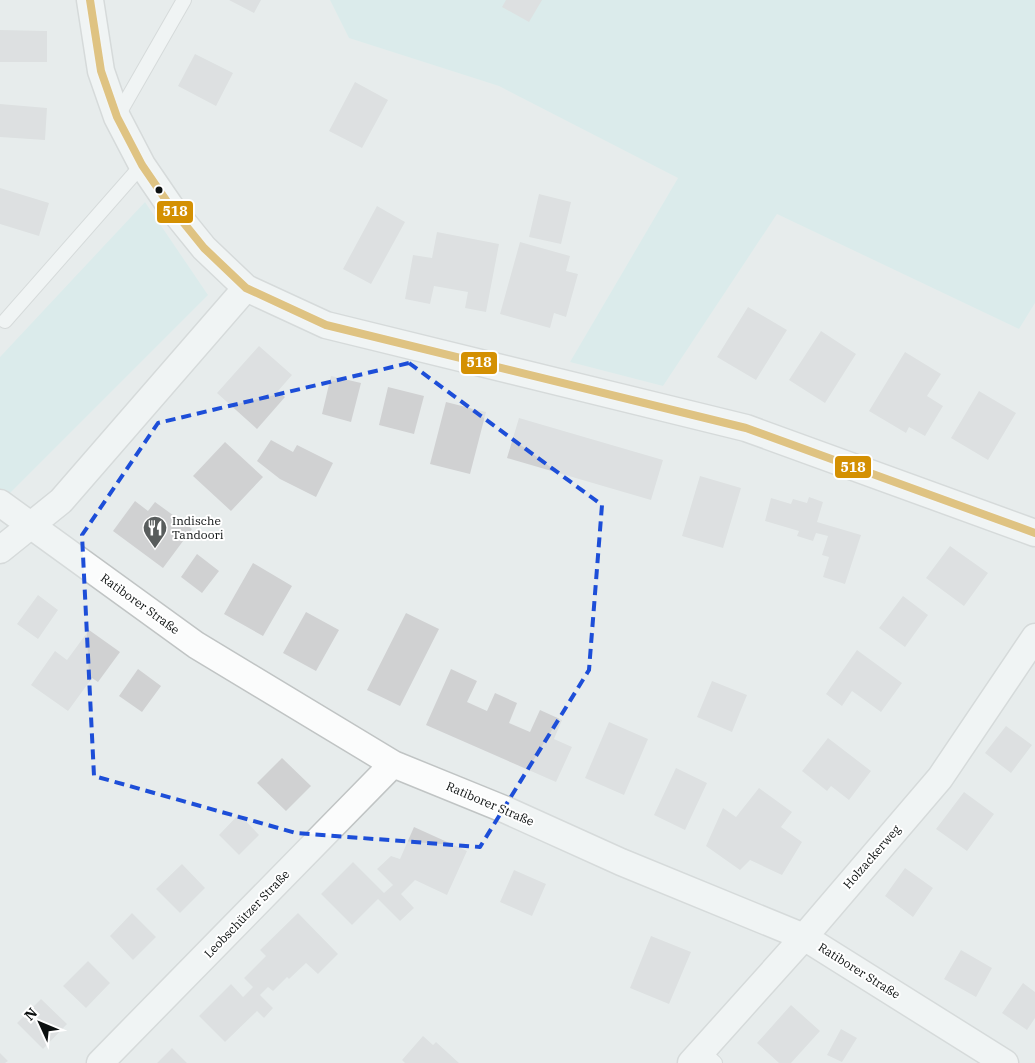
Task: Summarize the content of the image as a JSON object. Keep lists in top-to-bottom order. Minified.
{"streets":{"street":["Ratiborer Straße","Holzackerweg","Leobschützer Straße"]},"crossings":[["Ratiborer Straße","Holzackerweg"],["Ratiborer Straße","Leobschützer Straße"]],"places":{"restaurant":["Indische Tandoori"]},"lines":["transit line 518"],"north":"top left"}
